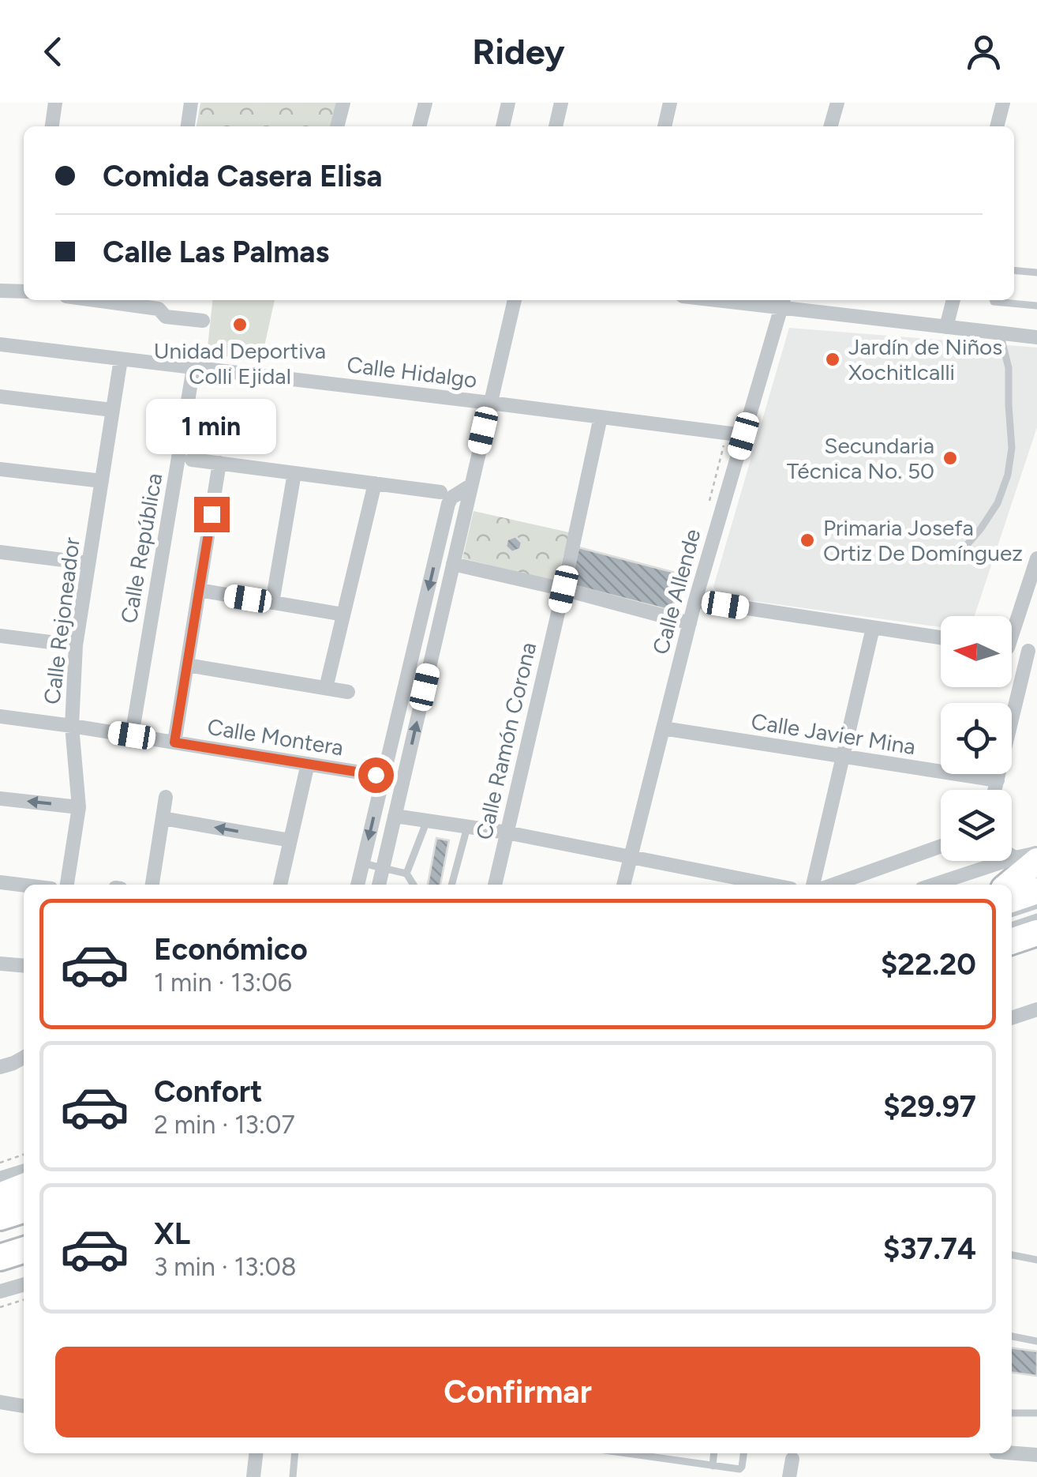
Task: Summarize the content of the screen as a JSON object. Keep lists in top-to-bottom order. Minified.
{"streets":{"street":["Calle Hidalgo","Calle República","Calle Allende","Calle Rejoneador","Calle Javier Mina","Calle Montera","Calle Ramón Corona"]},"crossings":[["Calle Hidalgo","Calle República"],["Calle Hidalgo","Calle Allende"],["Calle Hidalgo","Calle Rejoneador"],["Calle Hidalgo","Calle Ramón Corona"],["Calle República","Calle Montera"],["Calle Allende","Calle Javier Mina"],["Calle Rejoneador","Calle Montera"]],"places":["Unidad Deportiva Colli Ejidal","Jardín de Niños Xochitlcalli","Secundaria Técnica No. 50","Primaria Josefa Ortiz De Domínguez"],"north":"left","page":{"header":"Ridey","banner":["Comida Casera Elisa","Calle Las Palmas"],"bubble":"1 min","list":[{"name":"Económico","note":"1 min · 13:06","value":"$22.20"},{"name":"Confort","note":"2 min · 13:07","value":"$29.97"},{"name":"XL","note":"3 min · 13:08","value":"$37.74"}],"buttons":"Confirmar"}}
